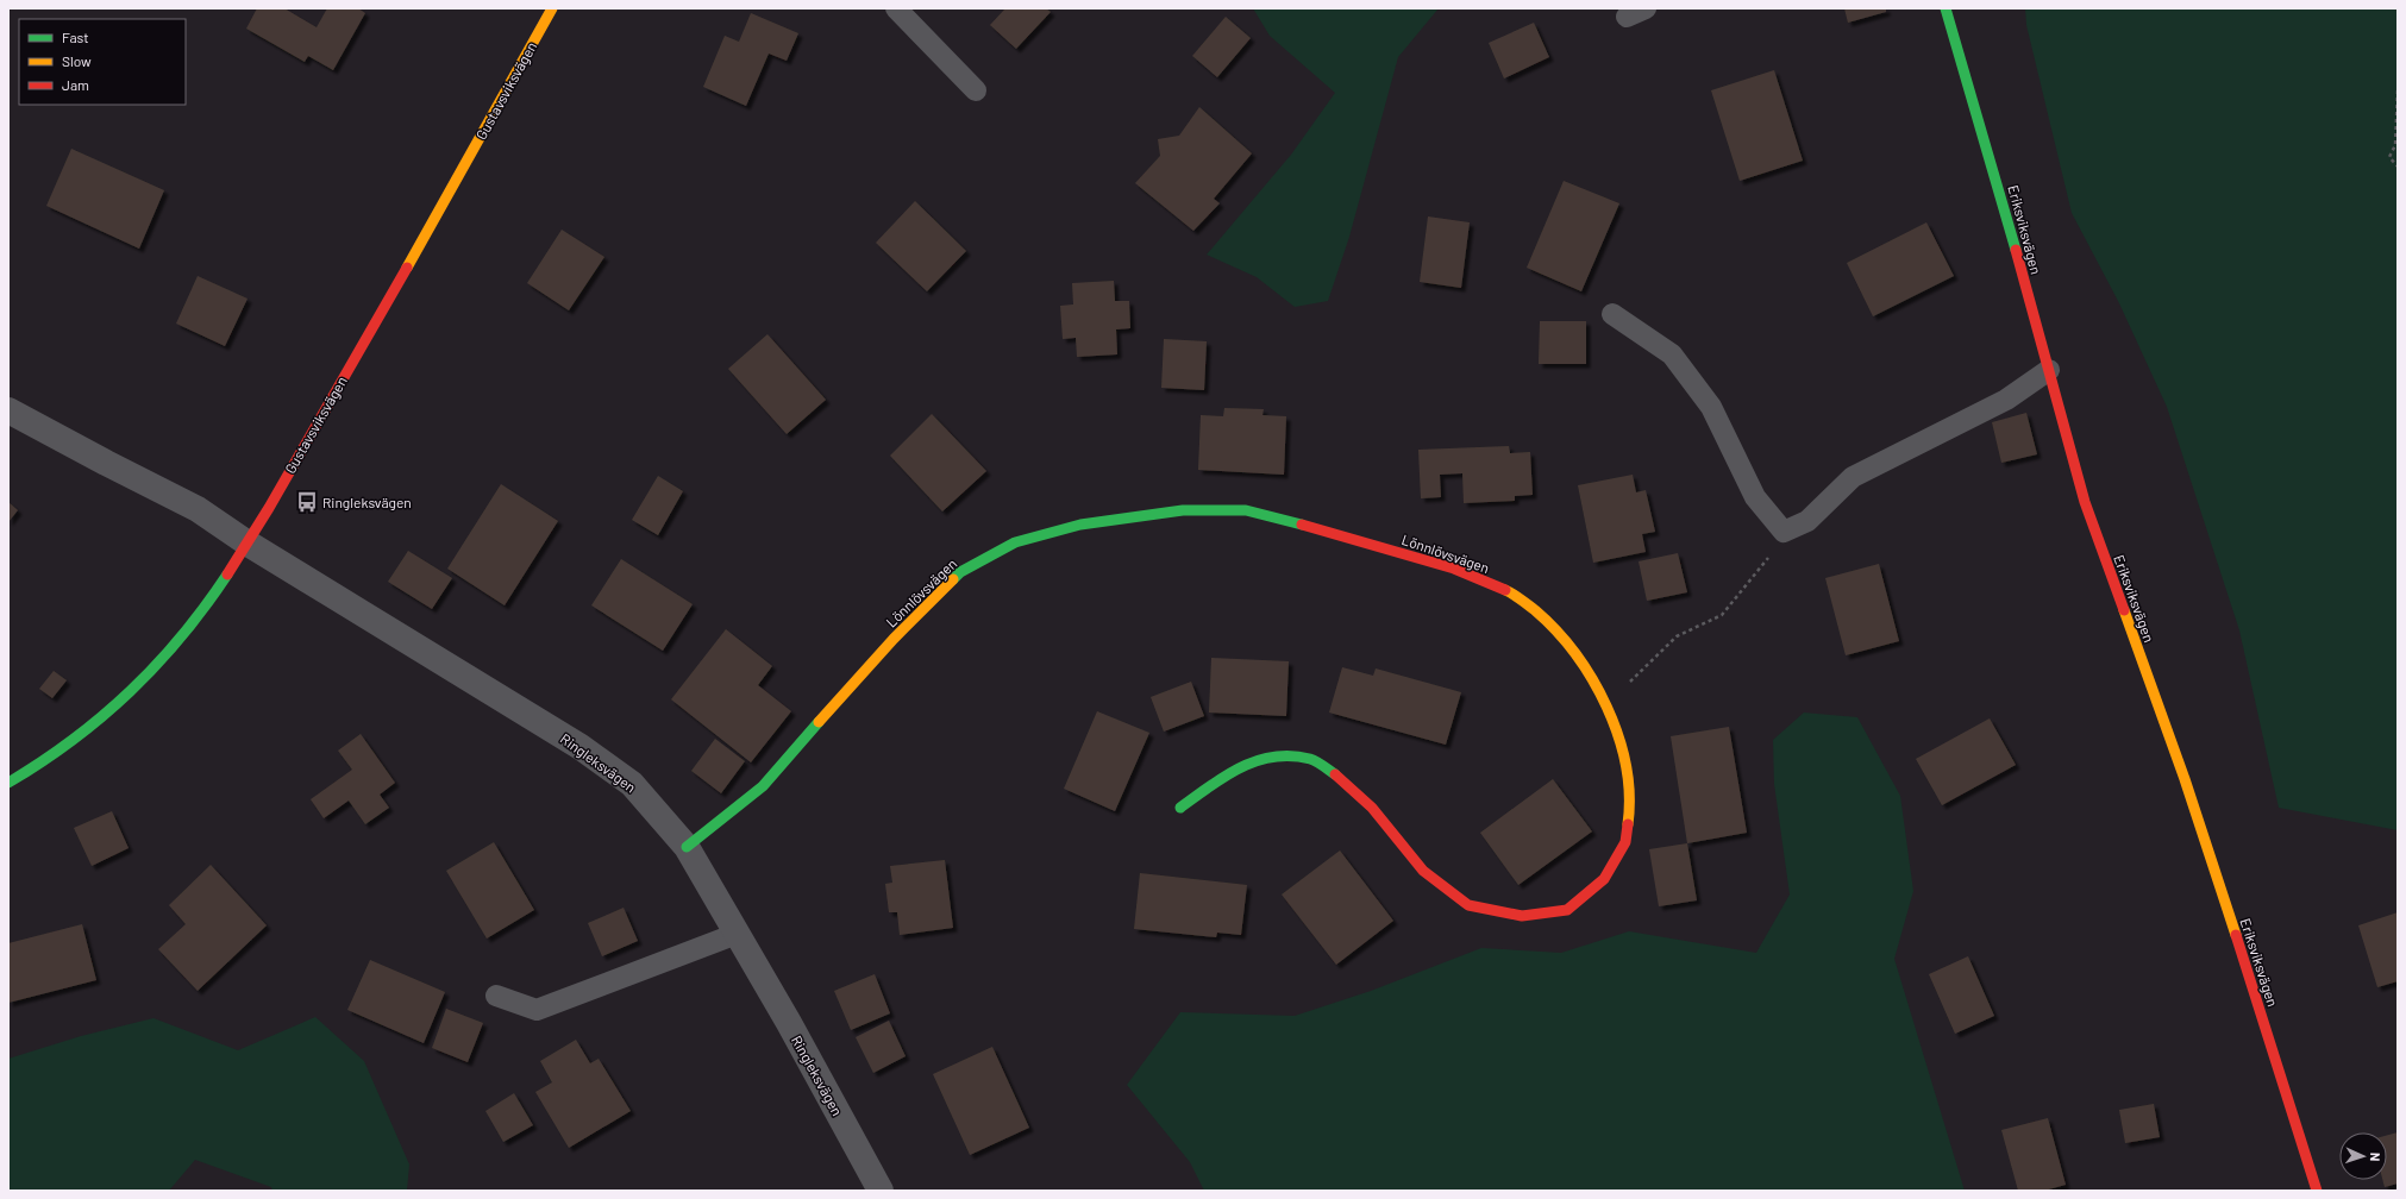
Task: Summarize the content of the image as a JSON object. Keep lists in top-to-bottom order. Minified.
{"streets":{"street":["Gustavsviksvägen","Eriksviksvägen","Lönnlövsvägen","Ringleksvägen"]},"crossings":[["Gustavsviksvägen","Ringleksvägen"],["Lönnlövsvägen","Ringleksvägen"]],"places":{"bus stop":["Ringleksvägen"]},"legend":["Fast","Slow","Jam"],"north":"right"}
